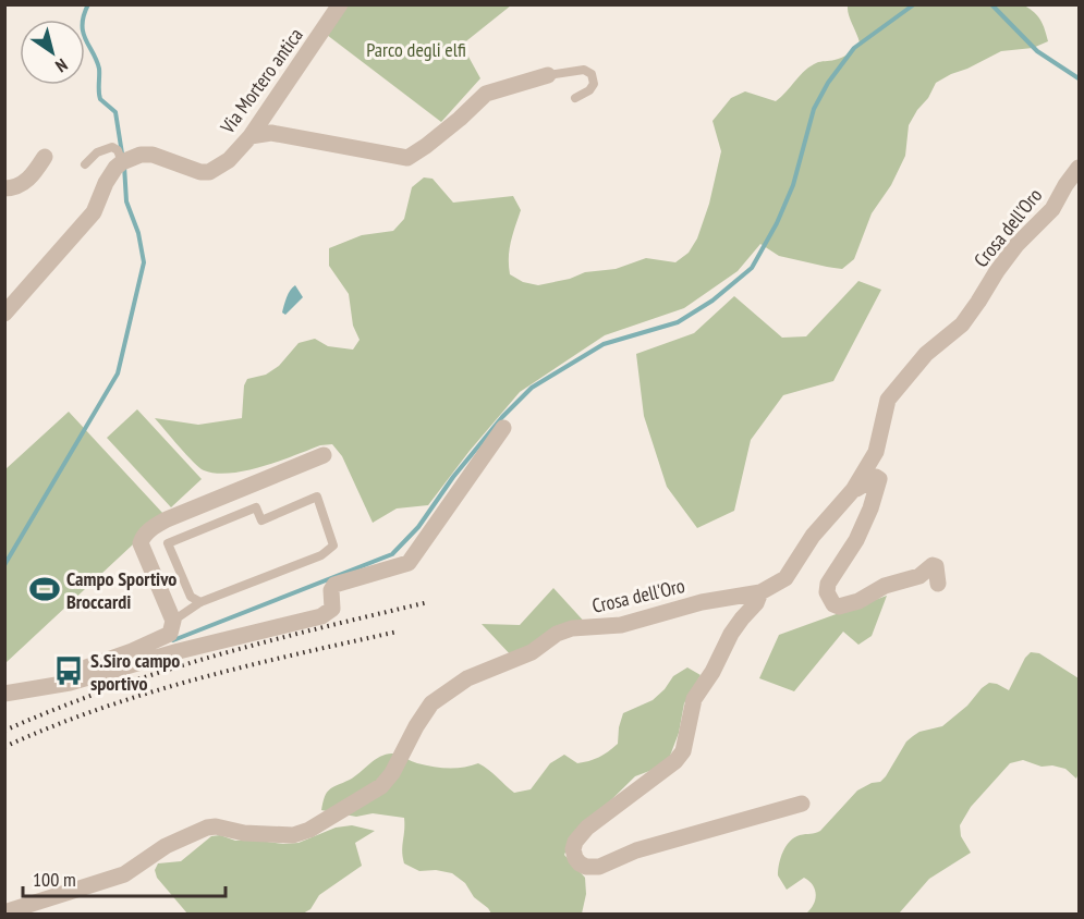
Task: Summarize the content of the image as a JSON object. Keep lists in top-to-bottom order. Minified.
{"streets":{"street":["Via Mortero antica","Crosa dell'Oro"]},"parks":["Parco degli elfi"],"places":{"sports":["Campo Sportivo Broccardi"],"bus stop":["S.Siro campo sportivo"]},"scale_bar":"100 m","north":"bottom right"}
